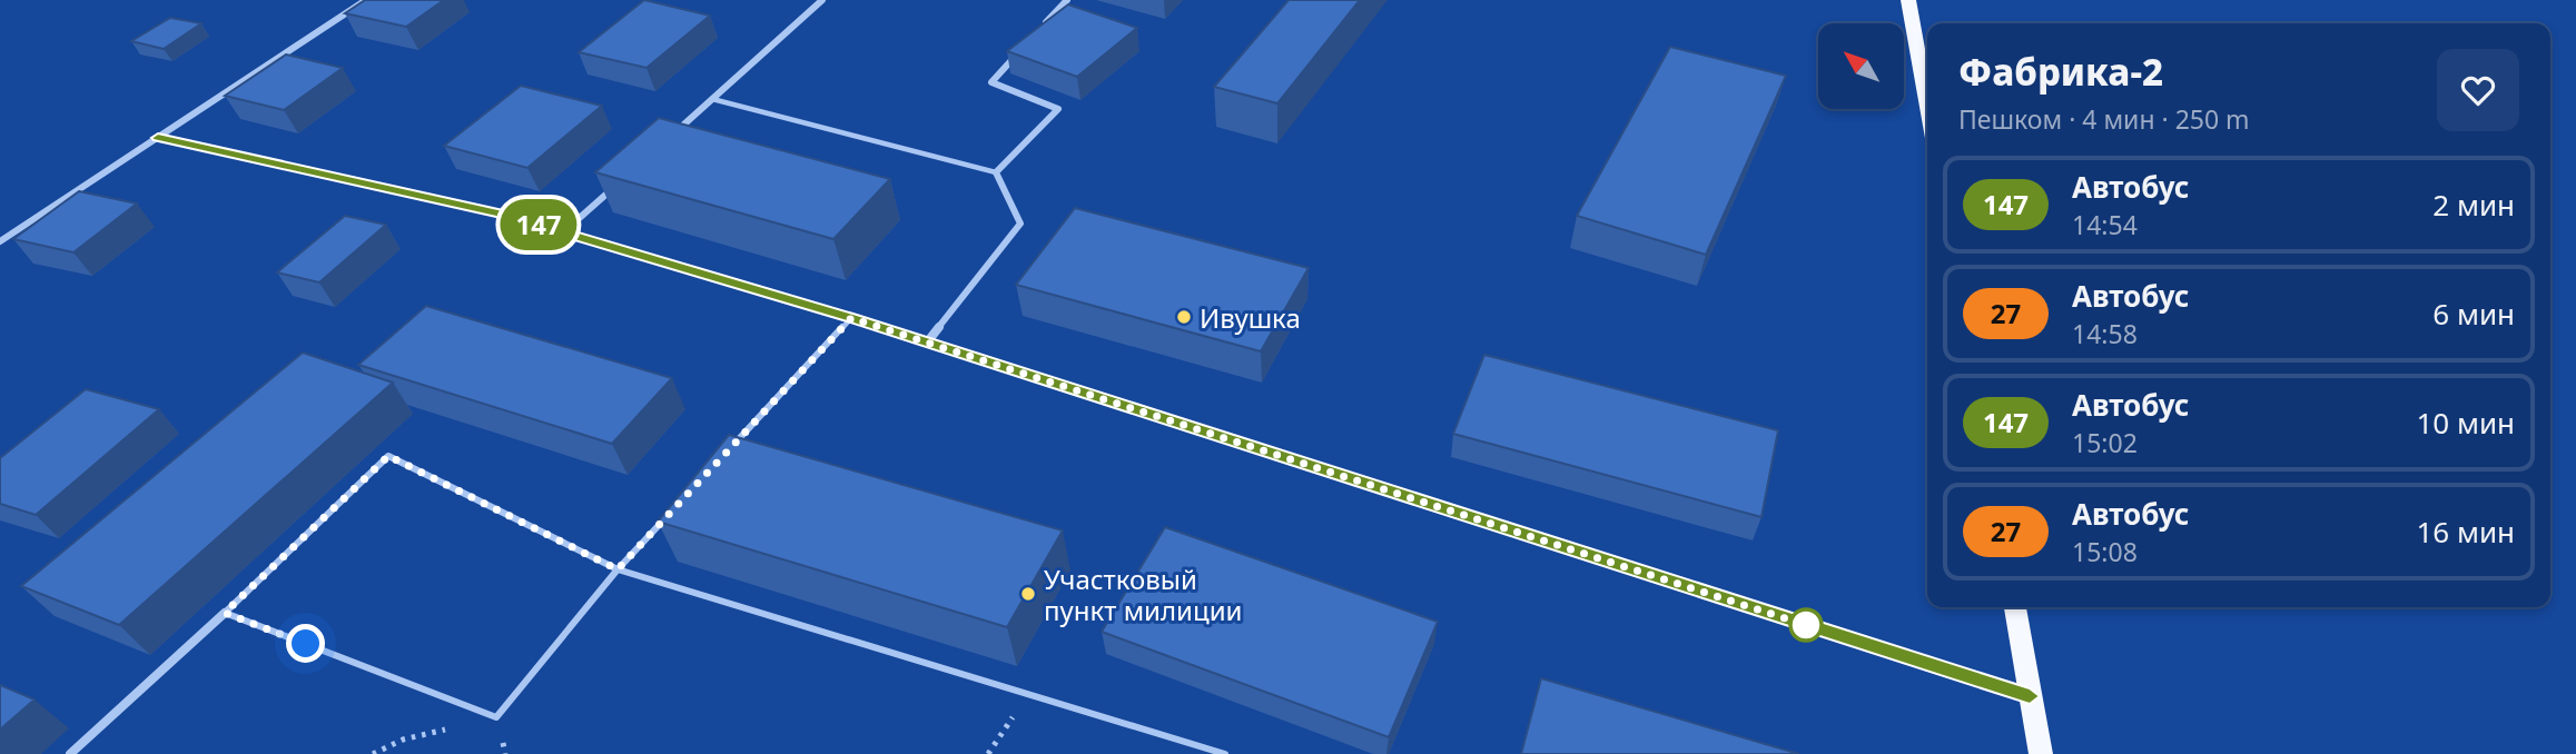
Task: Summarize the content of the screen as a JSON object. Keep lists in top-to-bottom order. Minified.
{"places":["Ивушка","Участковый пункт милиции"],"lines":["bus line 147"],"north":"top left","page":{"on_map":"147","heading":["Фабрика-2","Пешком · 4 мин · 250 m"],"list":[{"mark":"147","name":"Автобус","note":"14:54","value":"2 мин"},{"mark":"27","name":"Автобус","note":"14:58","value":"6 мин"},{"mark":"147","name":"Автобус","note":"15:02","value":"10 мин"},{"mark":"27","name":"Автобус","note":"15:08","value":"16 мин"}]}}
